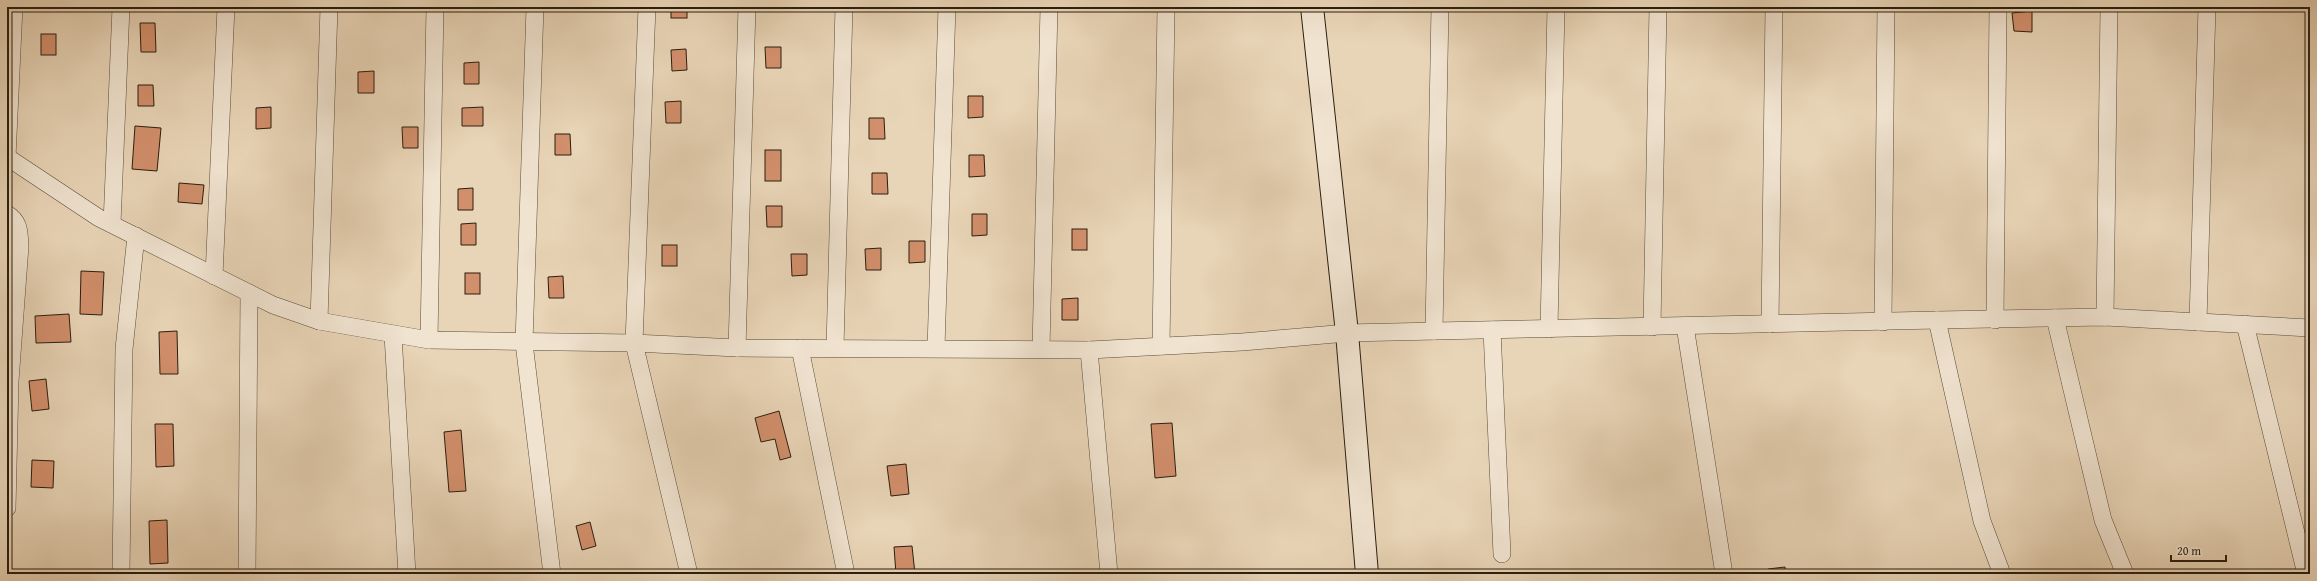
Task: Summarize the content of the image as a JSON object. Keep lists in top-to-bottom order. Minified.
{"scale_bar":"20 m"}
